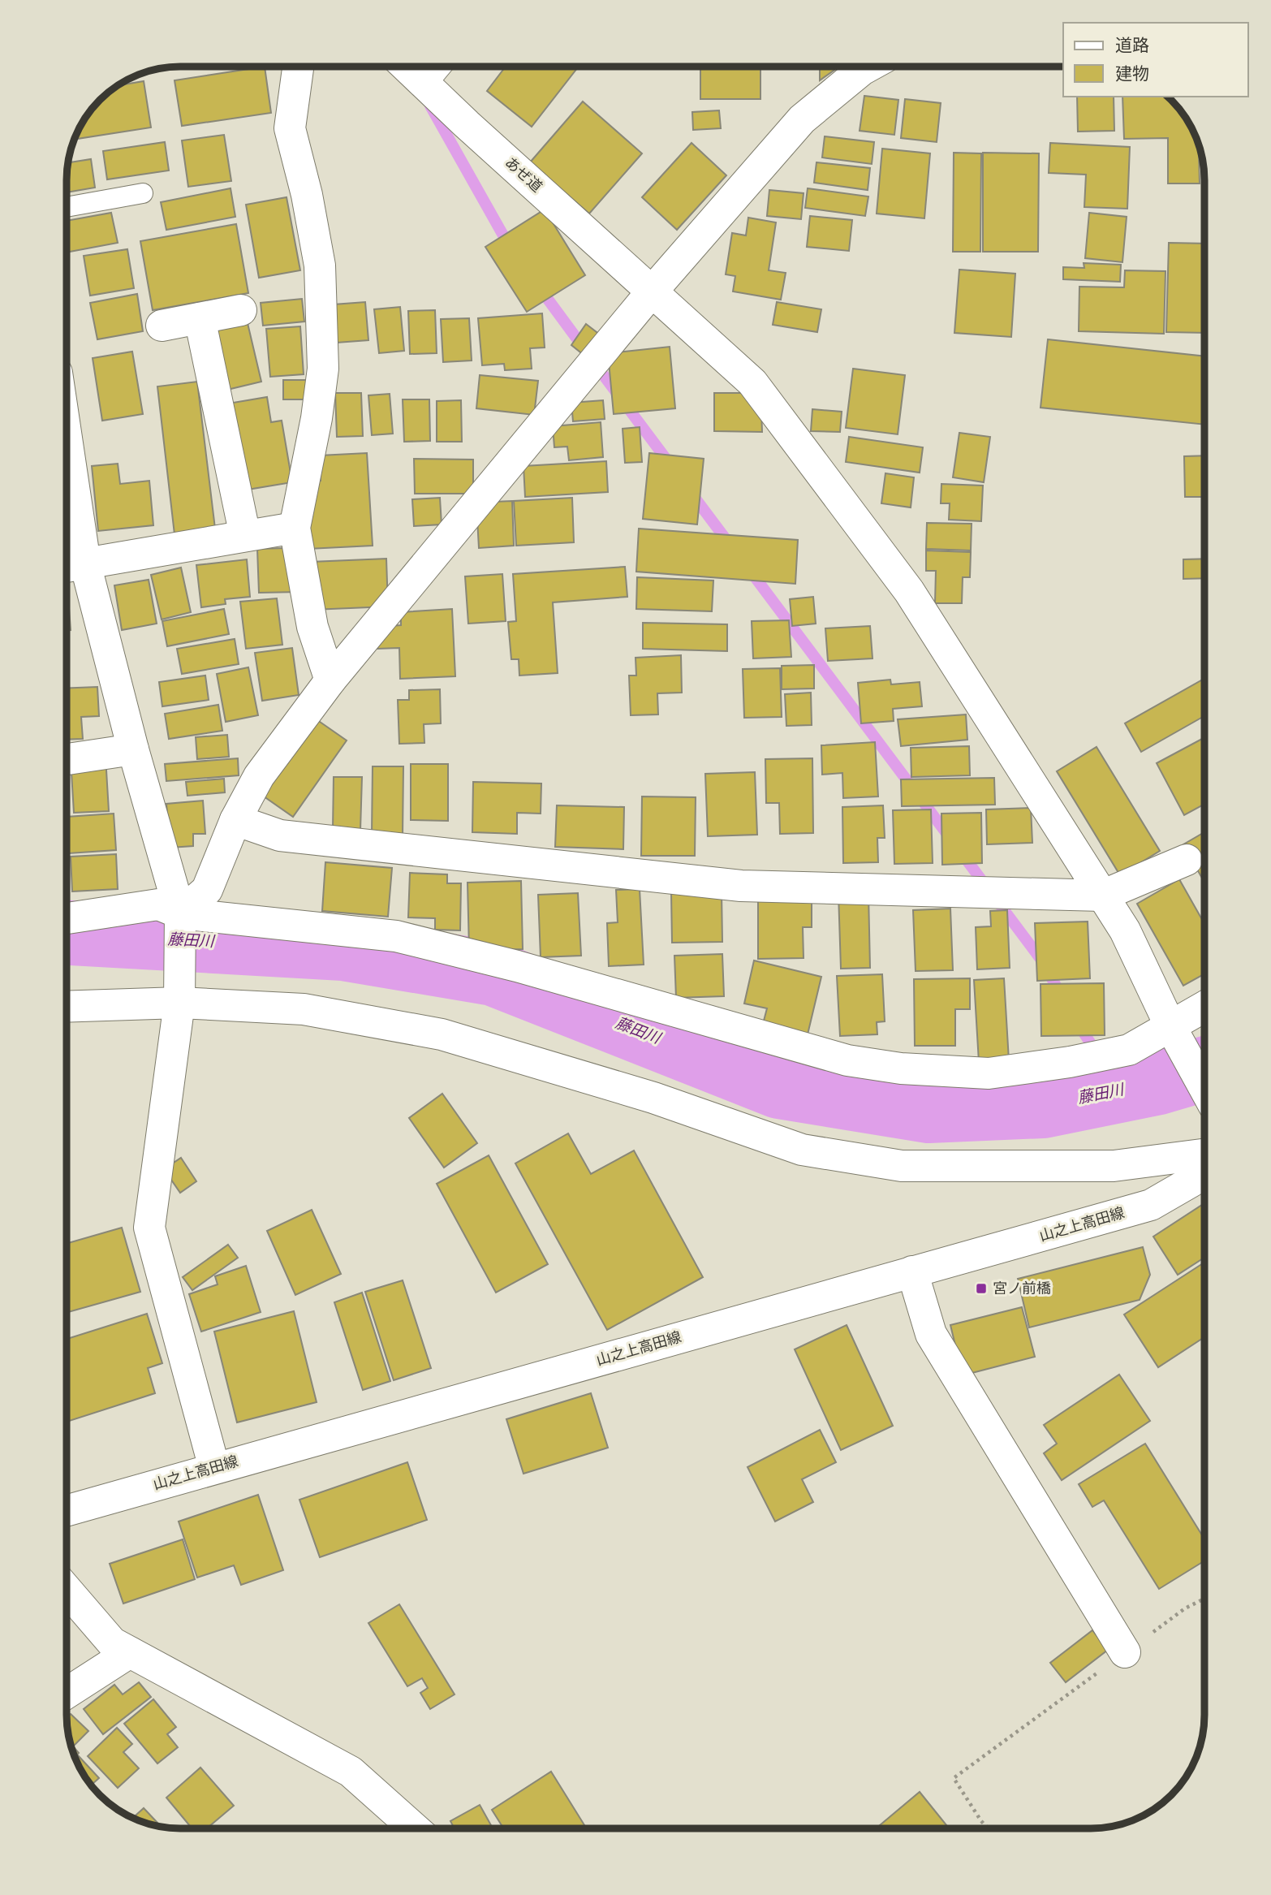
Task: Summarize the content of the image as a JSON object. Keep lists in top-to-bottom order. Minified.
{"streets":{"street":["あぜ道","山之上高田線"]},"water":["藤田川"],"places":{"transit":["宮ノ前橋"]},"legend":["道路","建物"]}
